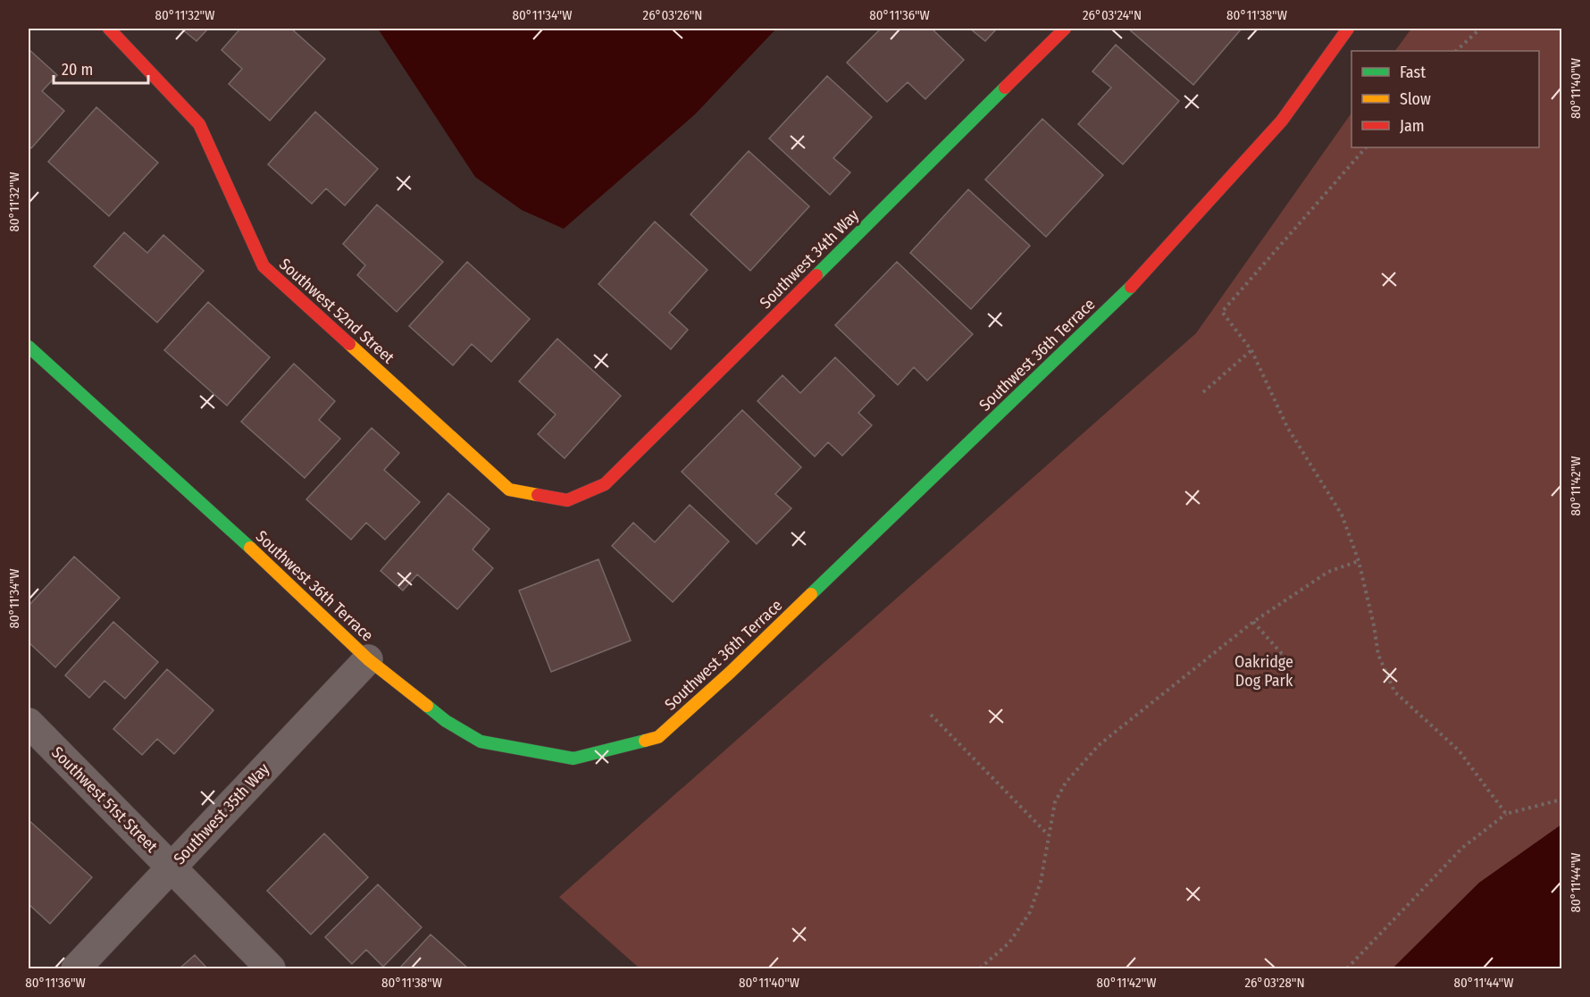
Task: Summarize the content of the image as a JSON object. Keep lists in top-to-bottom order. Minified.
{"streets":{"street":["Southwest 34th Way","Southwest 52nd Street","Southwest 36th Terrace","Southwest 51st Street","Southwest 35th Way"]},"crossings":[["Southwest 34th Way","Southwest 52nd Street"],["Southwest 36th Terrace","Southwest 35th Way"],["Southwest 51st Street","Southwest 35th Way"]],"parks":["Oakridge Dog Park"],"legend":["Fast","Slow","Jam"],"scale_bar":"20 m","coordinates":["80°11'32\"W","80°11'34\"W","26°03'26\"N","80°11'36\"W","26°03'24\"N","80°11'38\"W","80°11'40\"W","80°11'42\"W","80°11'44\"W","26°03'28\"N"]}
